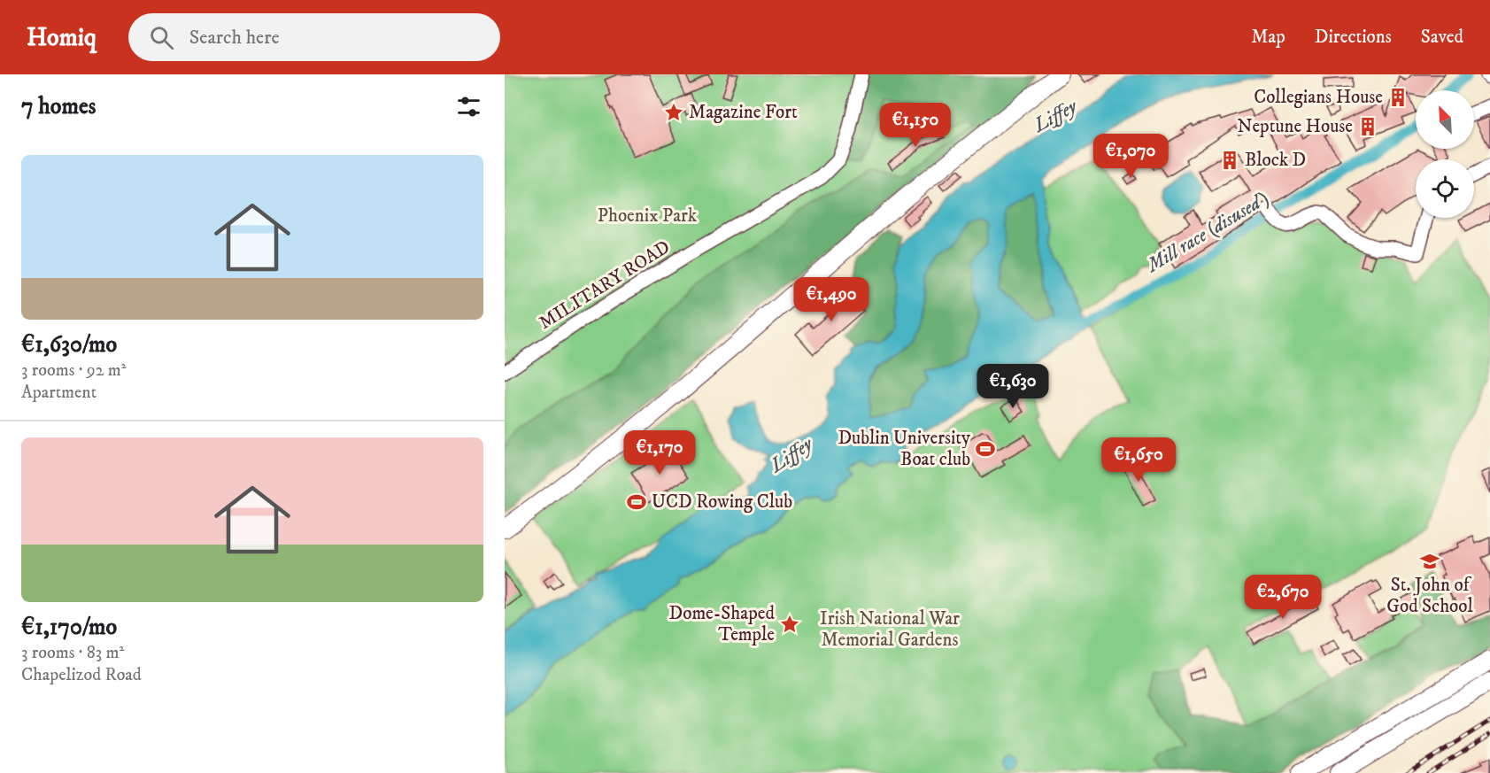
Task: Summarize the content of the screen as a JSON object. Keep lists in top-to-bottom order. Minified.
{"streets":{"street":["MILITARY ROAD"]},"water":["Liffey","Mill race (disused)"],"parks":["Phoenix Park","Irish National War Memorial Gardens"],"places":{"building":["Collegians House","Neptune House","Block D"],"place":["Magazine Fort","Dome-Shaped Temple"],"sports":["Dublin University Boat club","UCD Rowing Club"],"school or university":["St. John of God School"]},"north":"top left","page":{"header":"Homiq","search":"Search here","nav":["Map","Directions","Saved"],"heading":"7 homes","price":["€1,150","€1,070","€1,490","€1,630","€1,170","€1,650","€2,670"],"list":[{"name":"€1,630/mo","note":"3 rooms · 92 m² · Apartment"},{"name":"€1,170/mo","note":"3 rooms · 83 m² · Chapelizod Road"}]}}
